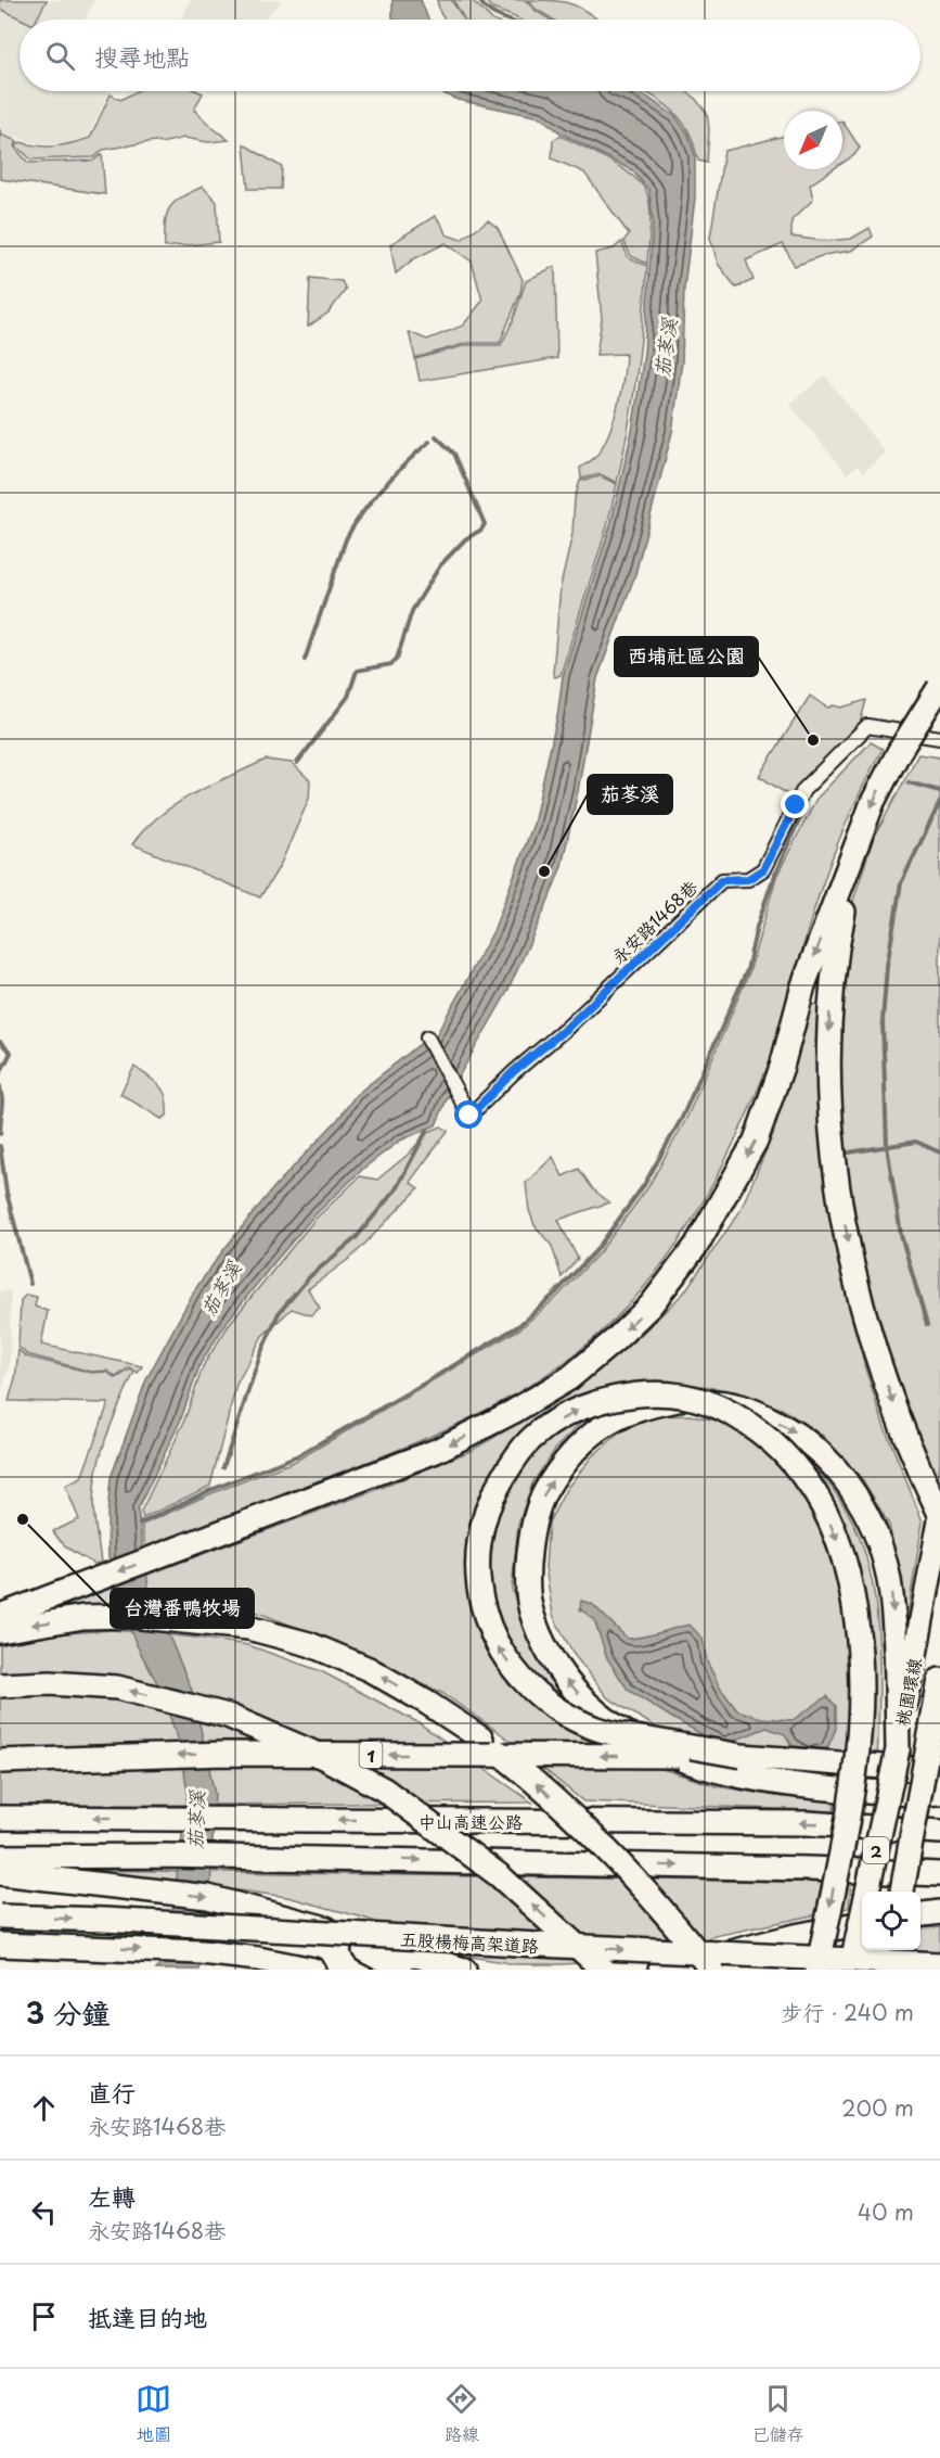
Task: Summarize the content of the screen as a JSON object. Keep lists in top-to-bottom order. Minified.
{"streets":{"highway":["桃園環線","1","中山高速公路","2","五股楊梅高架道路"],"street":["永安路1468巷"]},"crossings":[["桃園環線","1"],["桃園環線","2"],["1","2"]],"water":["茄苳溪"],"places":["西埔社區公園","茄苳溪","台灣番鴨牧場"],"north":"bottom left","page":{"search":"搜尋地點","heading":["3 分鐘","步行 · 240 m"],"list":[["直行","永安路1468巷","200 m"],["左轉","永安路1468巷","40 m"],"抵達目的地"],"nav":["地圖","路線","已儲存"]}}
